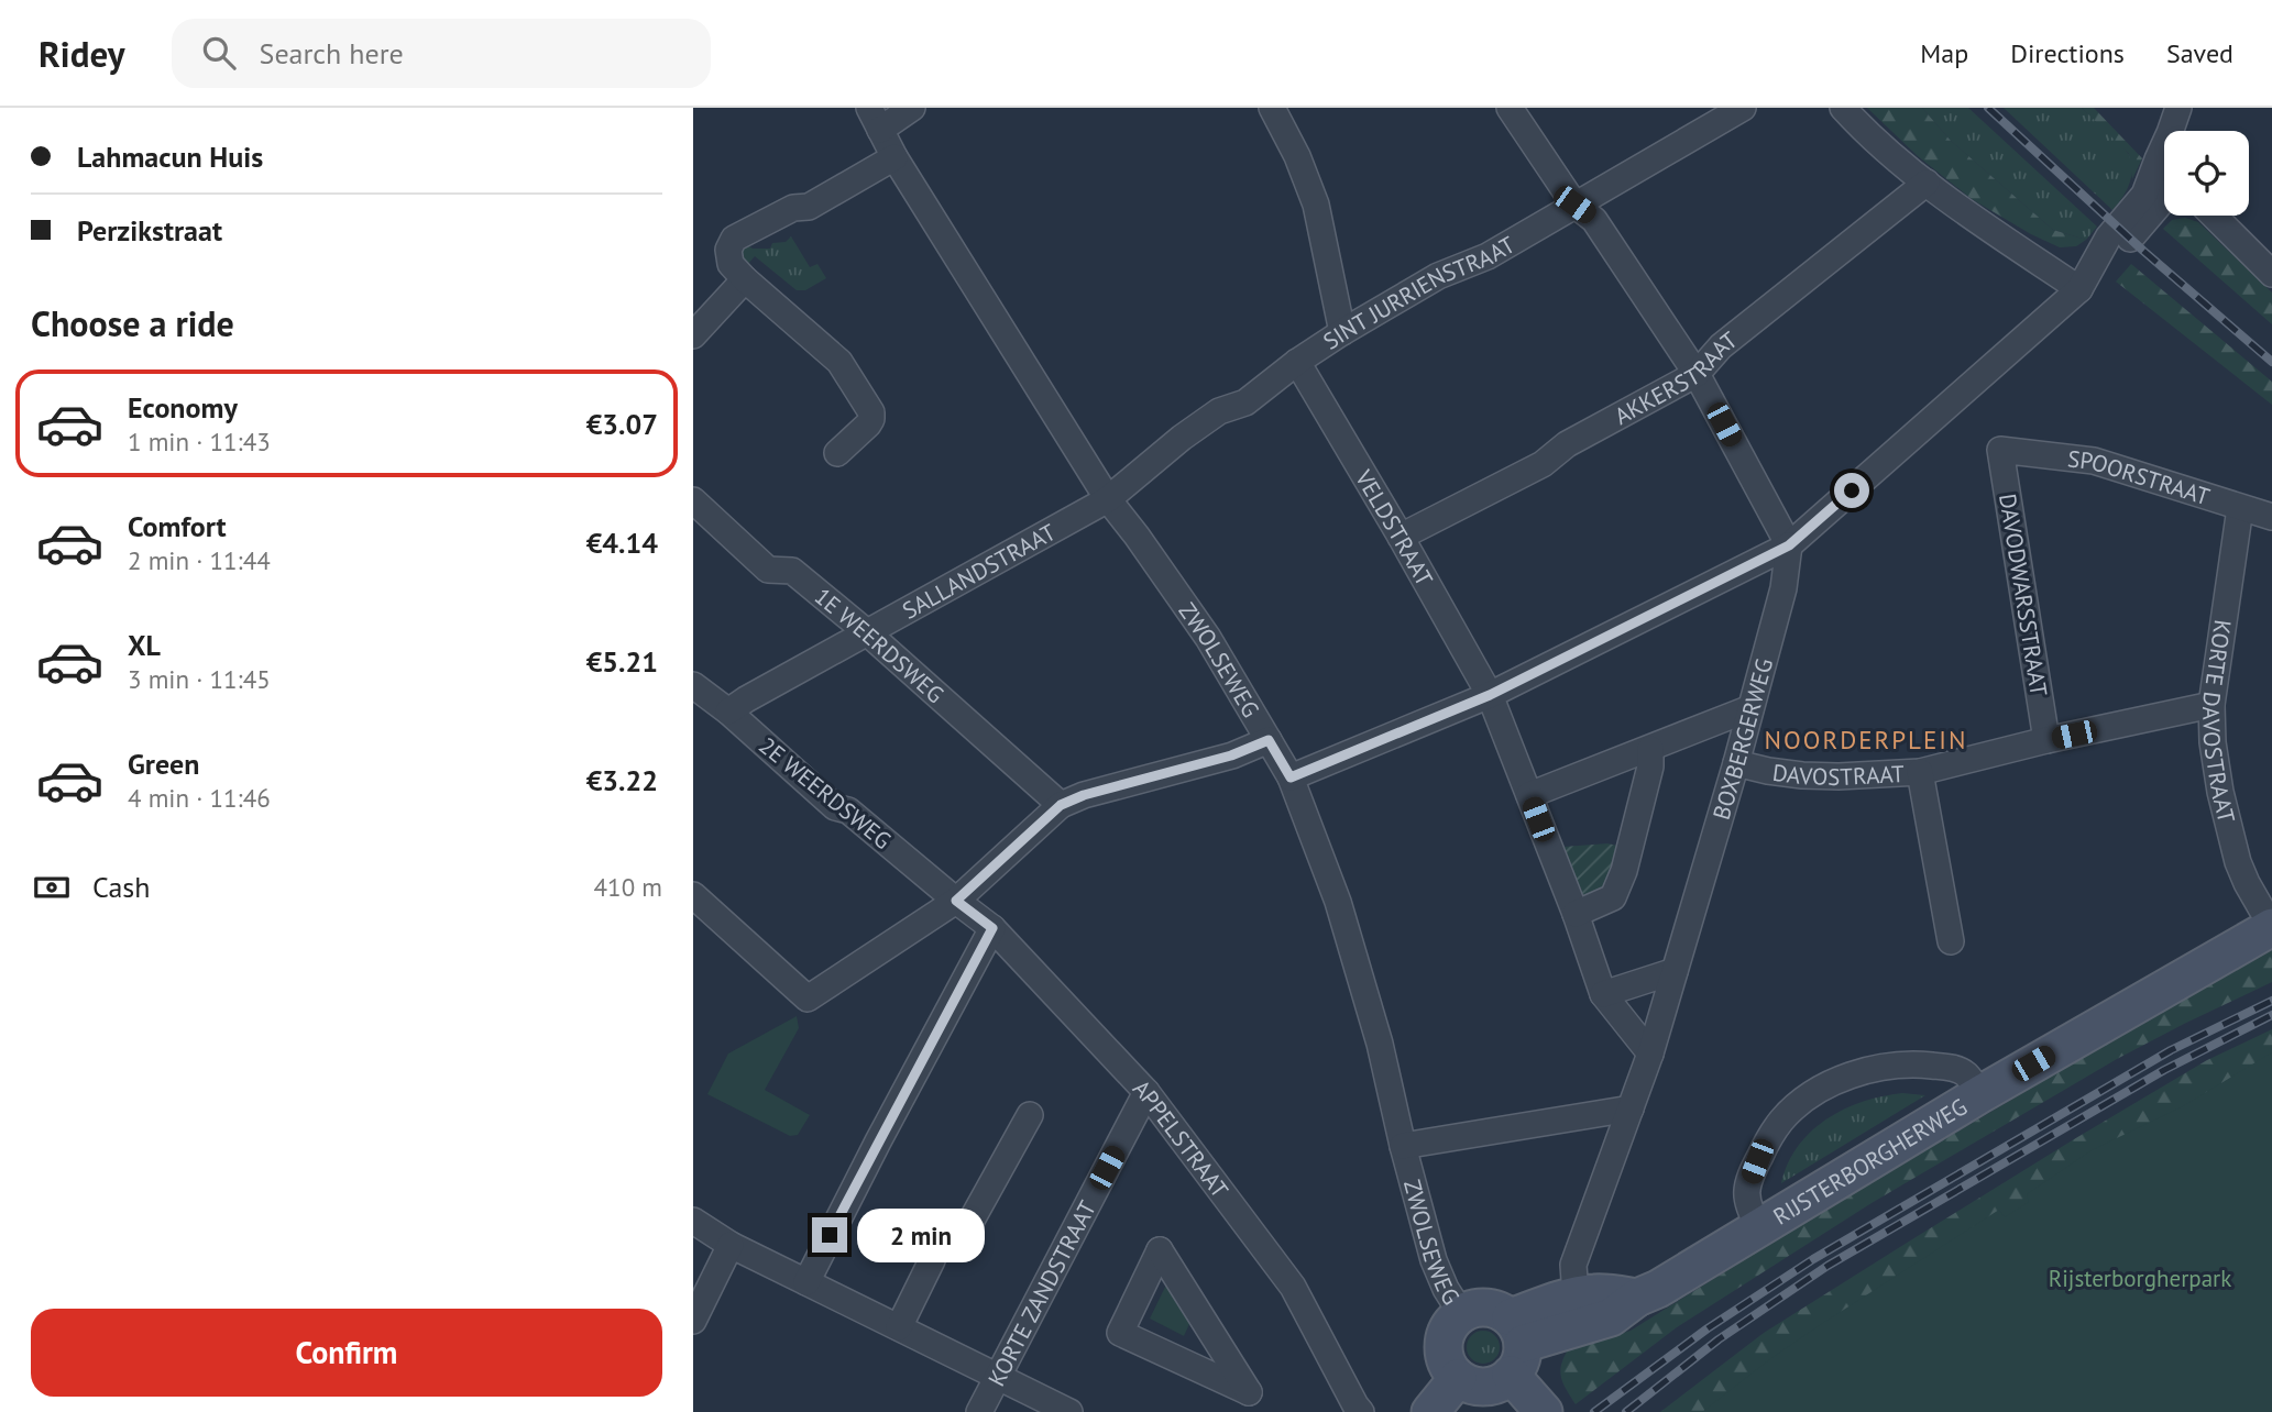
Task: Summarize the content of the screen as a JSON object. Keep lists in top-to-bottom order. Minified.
{"streets":{"street":["SINT JURRIENSTRAAT","AKKERSTRAAT","SPOORSTRAAT","VELDSTRAAT","SALLANDSTRAAT","DAVODWARSSTRAAT","1E WEERDSWEG","ZWOLSEWEG","KORTE DAVOSTRAAT","BOXBERGERWEG","DAVOSTRAAT","2E WEERDSWEG","APPELSTRAAT","RIJSTERBORGHERWEG","KORTE ZANDSTRAAT"]},"crossings":[["SINT JURRIENSTRAAT","VELDSTRAAT"],["SINT JURRIENSTRAAT","SALLANDSTRAAT"],["SINT JURRIENSTRAAT","ZWOLSEWEG"],["AKKERSTRAAT","VELDSTRAAT"],["SPOORSTRAAT","DAVODWARSSTRAAT"],["SPOORSTRAAT","KORTE DAVOSTRAAT"],["VELDSTRAAT","BOXBERGERWEG"],["SALLANDSTRAAT","1E WEERDSWEG"],["SALLANDSTRAAT","ZWOLSEWEG"],["SALLANDSTRAAT","2E WEERDSWEG"],["DAVODWARSSTRAAT","DAVOSTRAAT"],["ZWOLSEWEG","RIJSTERBORGHERWEG"],["KORTE DAVOSTRAAT","DAVOSTRAAT"],["KORTE DAVOSTRAAT","RIJSTERBORGHERWEG"],["BOXBERGERWEG","DAVOSTRAAT"],["BOXBERGERWEG","RIJSTERBORGHERWEG"],["2E WEERDSWEG","APPELSTRAAT"],["APPELSTRAAT","KORTE ZANDSTRAAT"]],"districts":["NOORDERPLEIN"],"parks":["Rijsterborgherpark"],"page":{"header":"Ridey","search":"Search here","nav":["Map","Directions","Saved"],"banner":["Lahmacun Huis","Perzikstraat"],"heading":"Choose a ride","list":[{"name":"Economy","note":"1 min · 11:43","value":"€3.07"},{"name":"Comfort","note":"2 min · 11:44","value":"€4.14"},{"name":"XL","note":"3 min · 11:45","value":"€5.21"},{"name":"Green","note":"4 min · 11:46","value":"€3.22"}],"pay":["Cash","410 m"],"bubble":"2 min","buttons":"Confirm"}}
